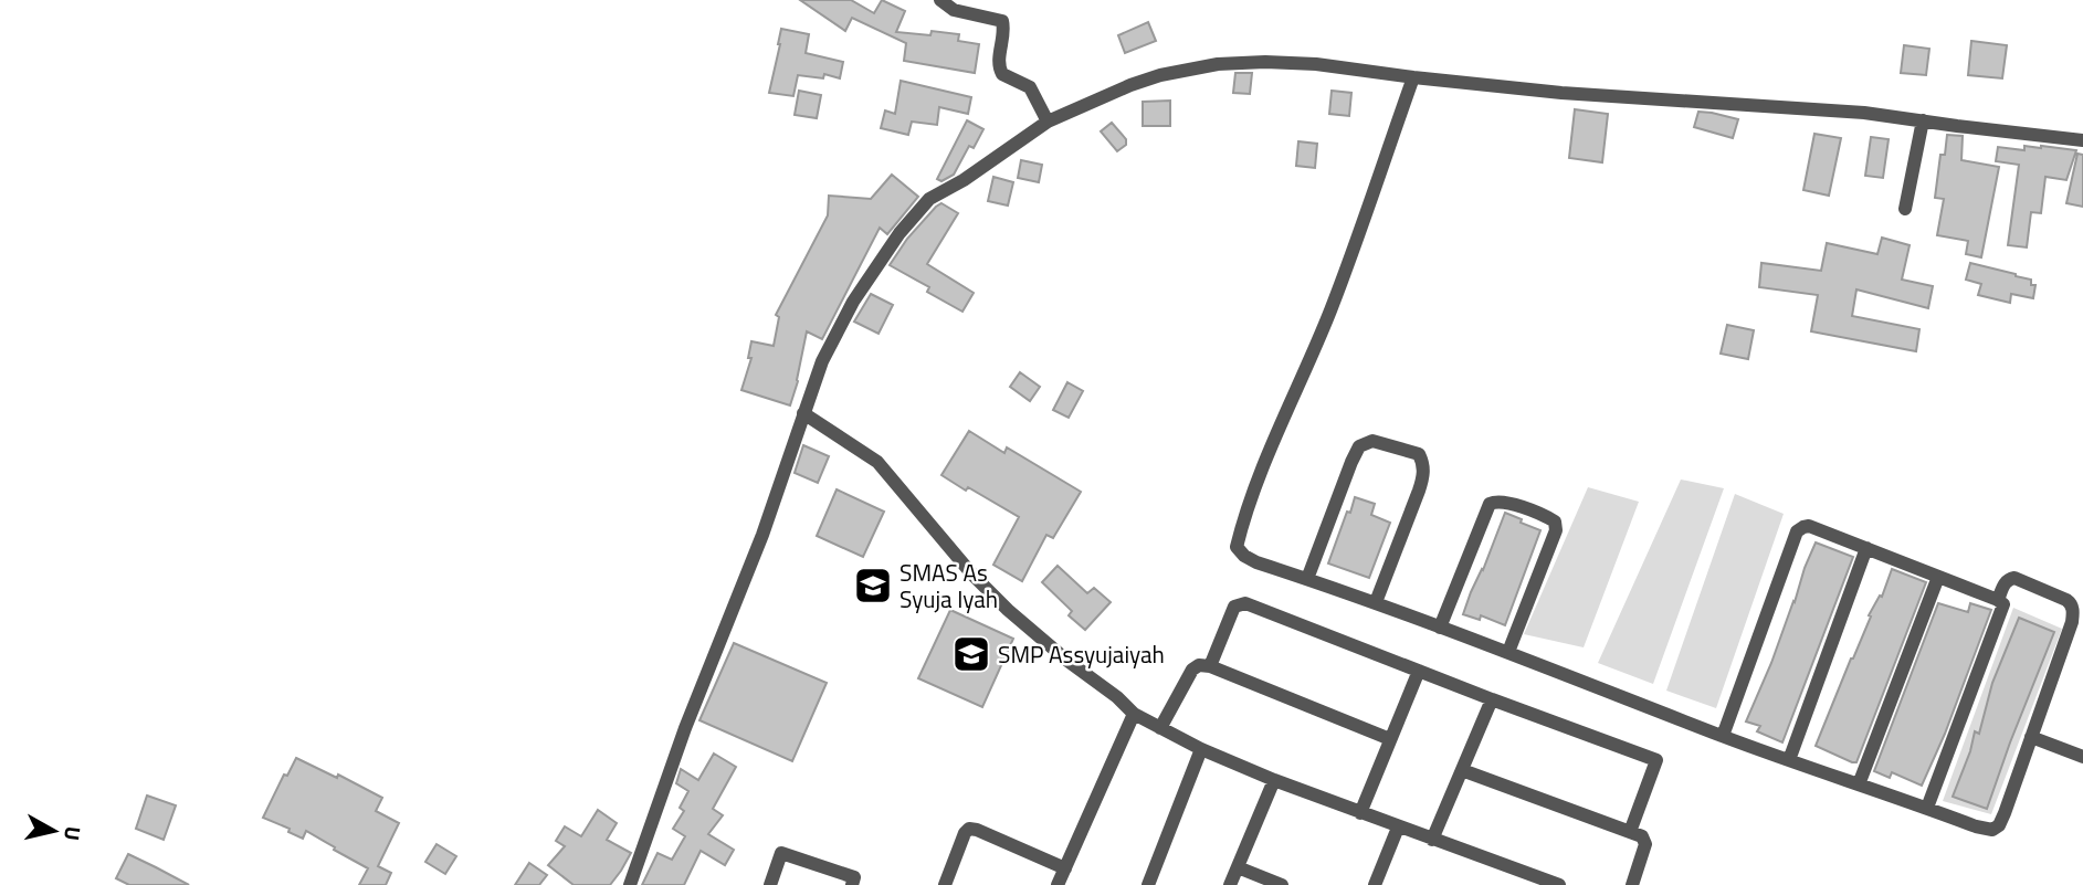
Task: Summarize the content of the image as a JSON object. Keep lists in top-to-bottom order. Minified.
{"places":{"school or university":["SMAS As Syuja Iyah","SMP Assyujaiyah"]},"north":"right"}
